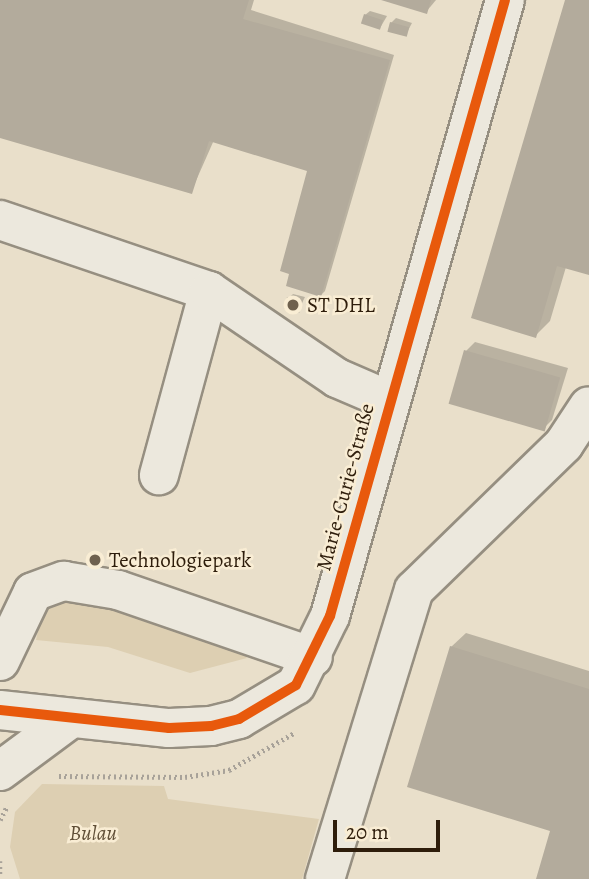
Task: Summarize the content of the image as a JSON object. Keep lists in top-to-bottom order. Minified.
{"streets":{"street":["Marie-Curie-Straße"]},"parks":["Bulau"],"places":["ST DHL","Technologiepark"],"scale_bar":"20 m"}
